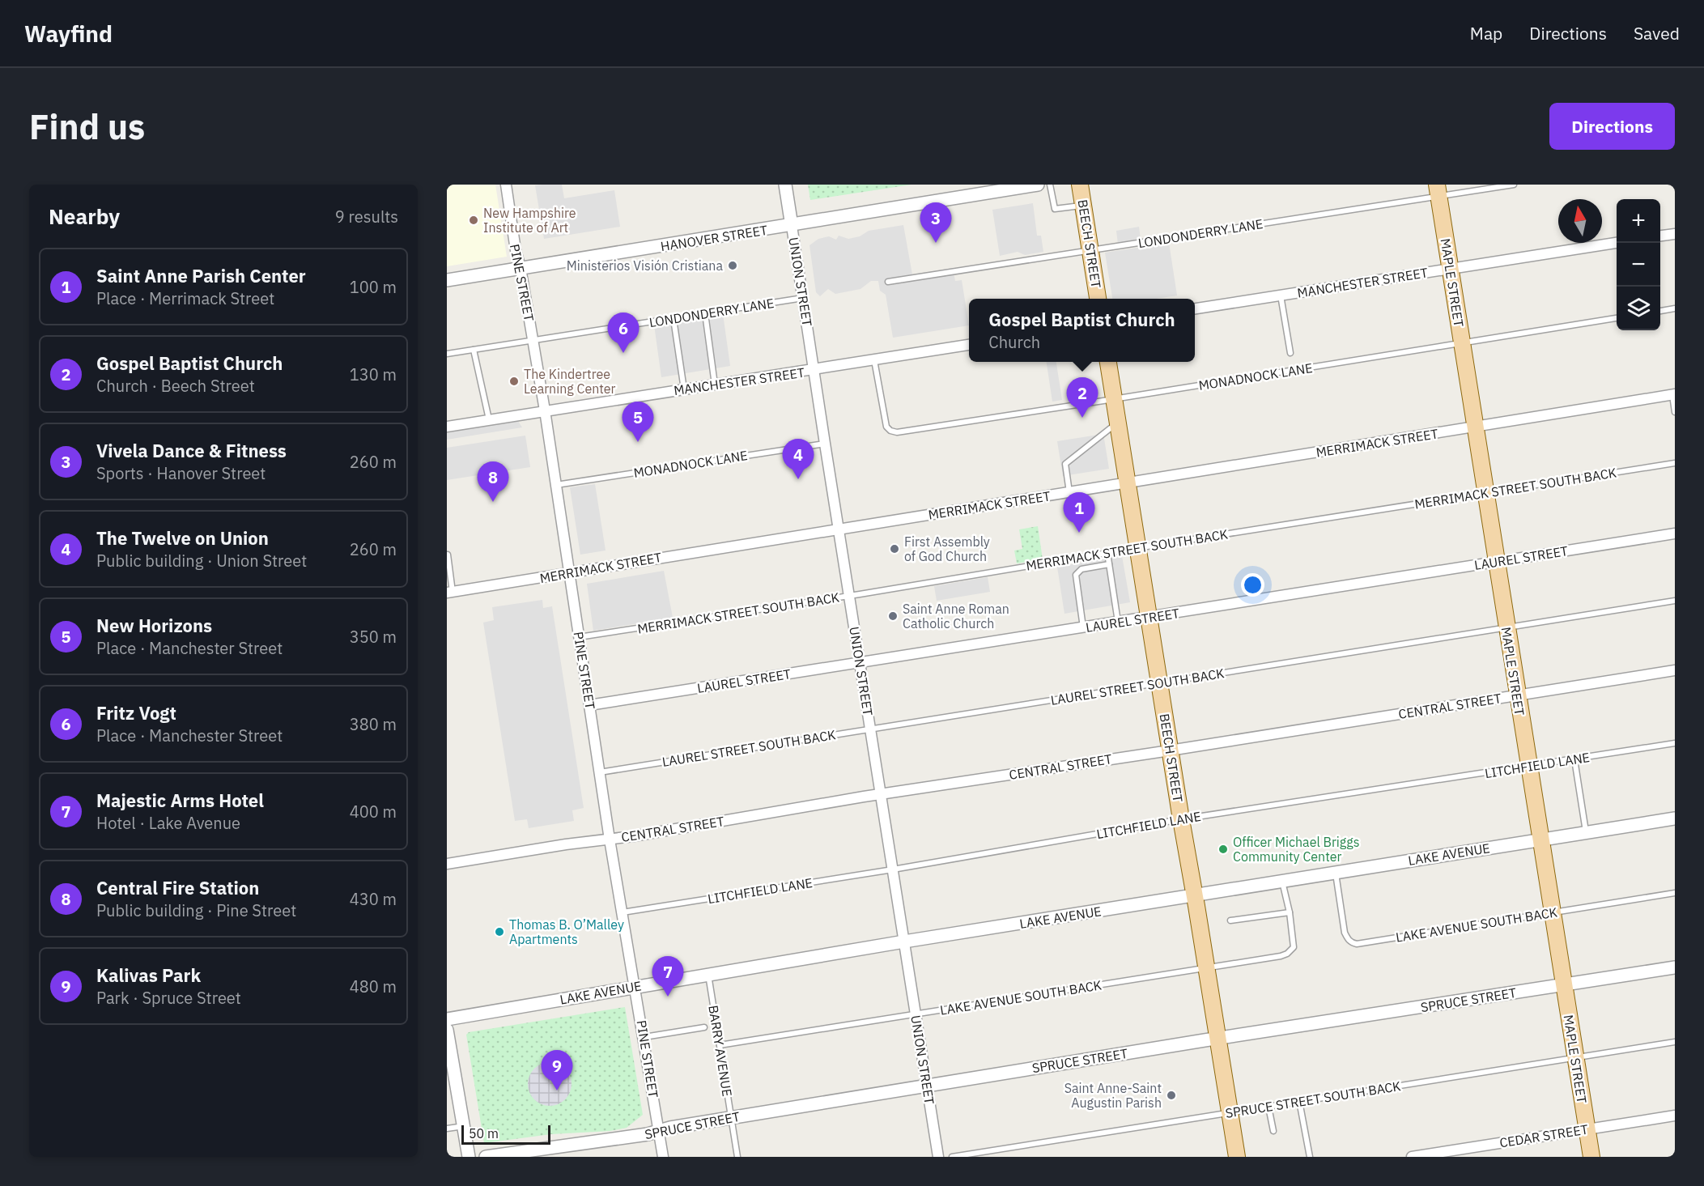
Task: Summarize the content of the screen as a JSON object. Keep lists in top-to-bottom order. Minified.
{"streets":{"main road":["BEECH STREET","MAPLE STREET"],"street":["HANOVER STREET","UNION STREET","PINE STREET","MANCHESTER STREET","MERRIMACK STREET","LAUREL STREET","CENTRAL STREET","LAKE AVENUE","SPRUCE STREET","CEDAR STREET"],"lane":["LONDONDERRY LANE","MONADNOCK LANE","MERRIMACK STREET SOUTH BACK","LAUREL STREET SOUTH BACK","LITCHFIELD LANE","LAKE AVENUE SOUTH BACK","BARRY AVENUE","SPRUCE STREET SOUTH BACK"]},"crossings":[["LONDONDERRY LANE","BEECH STREET"],["LONDONDERRY LANE","UNION STREET"],["LONDONDERRY LANE","PINE STREET"],["LONDONDERRY LANE","MAPLE STREET"],["HANOVER STREET","UNION STREET"],["HANOVER STREET","PINE STREET"],["BEECH STREET","MONADNOCK LANE"],["BEECH STREET","MERRIMACK STREET"],["BEECH STREET","MERRIMACK STREET SOUTH BACK"],["BEECH STREET","LAUREL STREET"],["BEECH STREET","LAUREL STREET SOUTH BACK"],["BEECH STREET","CENTRAL STREET"],["BEECH STREET","LITCHFIELD LANE"],["BEECH STREET","LAKE AVENUE"],["BEECH STREET","LAKE AVENUE SOUTH BACK"],["BEECH STREET","SPRUCE STREET"],["BEECH STREET","SPRUCE STREET SOUTH BACK"],["UNION STREET","MANCHESTER STREET"],["UNION STREET","MONADNOCK LANE"],["UNION STREET","MERRIMACK STREET"],["UNION STREET","MERRIMACK STREET SOUTH BACK"],["UNION STREET","LAUREL STREET"],["UNION STREET","LAUREL STREET SOUTH BACK"],["UNION STREET","CENTRAL STREET"],["UNION STREET","LITCHFIELD LANE"],["UNION STREET","LAKE AVENUE"],["UNION STREET","LAKE AVENUE SOUTH BACK"],["UNION STREET","SPRUCE STREET"],["PINE STREET","MANCHESTER STREET"],["PINE STREET","MONADNOCK LANE"],["PINE STREET","MERRIMACK STREET"],["PINE STREET","MERRIMACK STREET SOUTH BACK"],["PINE STREET","LAUREL STREET"],["PINE STREET","LAUREL STREET SOUTH BACK"],["PINE STREET","CENTRAL STREET"],["PINE STREET","LITCHFIELD LANE"],["PINE STREET","LAKE AVENUE"],["PINE STREET","SPRUCE STREET"],["MANCHESTER STREET","MAPLE STREET"],["MANCHESTER STREET","MONADNOCK LANE"],["MAPLE STREET","MONADNOCK LANE"],["MAPLE STREET","MERRIMACK STREET"],["MAPLE STREET","MERRIMACK STREET SOUTH BACK"],["MAPLE STREET","LAUREL STREET"],["MAPLE STREET","LAUREL STREET SOUTH BACK"],["MAPLE STREET","CENTRAL STREET"],["MAPLE STREET","LITCHFIELD LANE"],["MAPLE STREET","LAKE AVENUE"],["MAPLE STREET","LAKE AVENUE SOUTH BACK"],["MAPLE STREET","SPRUCE STREET"],["MAPLE STREET","SPRUCE STREET SOUTH BACK"],["MAPLE STREET","CEDAR STREET"],["LAKE AVENUE","LAKE AVENUE SOUTH BACK"],["LAKE AVENUE","BARRY AVENUE"],["LAKE AVENUE SOUTH BACK","BARRY AVENUE"],["SPRUCE STREET","BARRY AVENUE"]],"places":["New Hampshire Institute of Art","Ministerios Visión Cristiana","The Kindertree Learning Center","First Assembly of God Church","Saint Anne Roman Catholic Church","Officer Michael Briggs Community Center","Thomas B. O’Malley Apartments","Saint Anne-Saint Augustin Parish"],"scale_bar":"50 m","north":"top","page":{"header":"Wayfind","nav":["Map","Directions","Saved"],"buttons":"Directions","title":"Find us","heading":["Nearby","9 results"],"map_buttons":["+","−"],"pins":["3","6","2","5","4","8","1","7","9"],"list":[{"mark":"1","name":"Saint Anne Parish Center","note":"Place · Merrimack Street","value":"100 m"},{"mark":"2","name":"Gospel Baptist Church","note":"Church · Beech Street","value":"130 m"},{"mark":"3","name":"Vivela Dance & Fitness","note":"Sports · Hanover Street","value":"260 m"},{"mark":"4","name":"The Twelve on Union","note":"Public building · Union Street","value":"260 m"},{"mark":"5","name":"New Horizons","note":"Place · Manchester Street","value":"350 m"},{"mark":"6","name":"Fritz Vogt","note":"Place · Manchester Street","value":"380 m"},{"mark":"7","name":"Majestic Arms Hotel","note":"Hotel · Lake Avenue","value":"400 m"},{"mark":"8","name":"Central Fire Station","note":"Public building · Pine Street","value":"430 m"},{"mark":"9","name":"Kalivas Park","note":"Park · Spruce Street","value":"480 m"}],"popup":["Gospel Baptist Church","Church"],"scale":"50 m"}}
